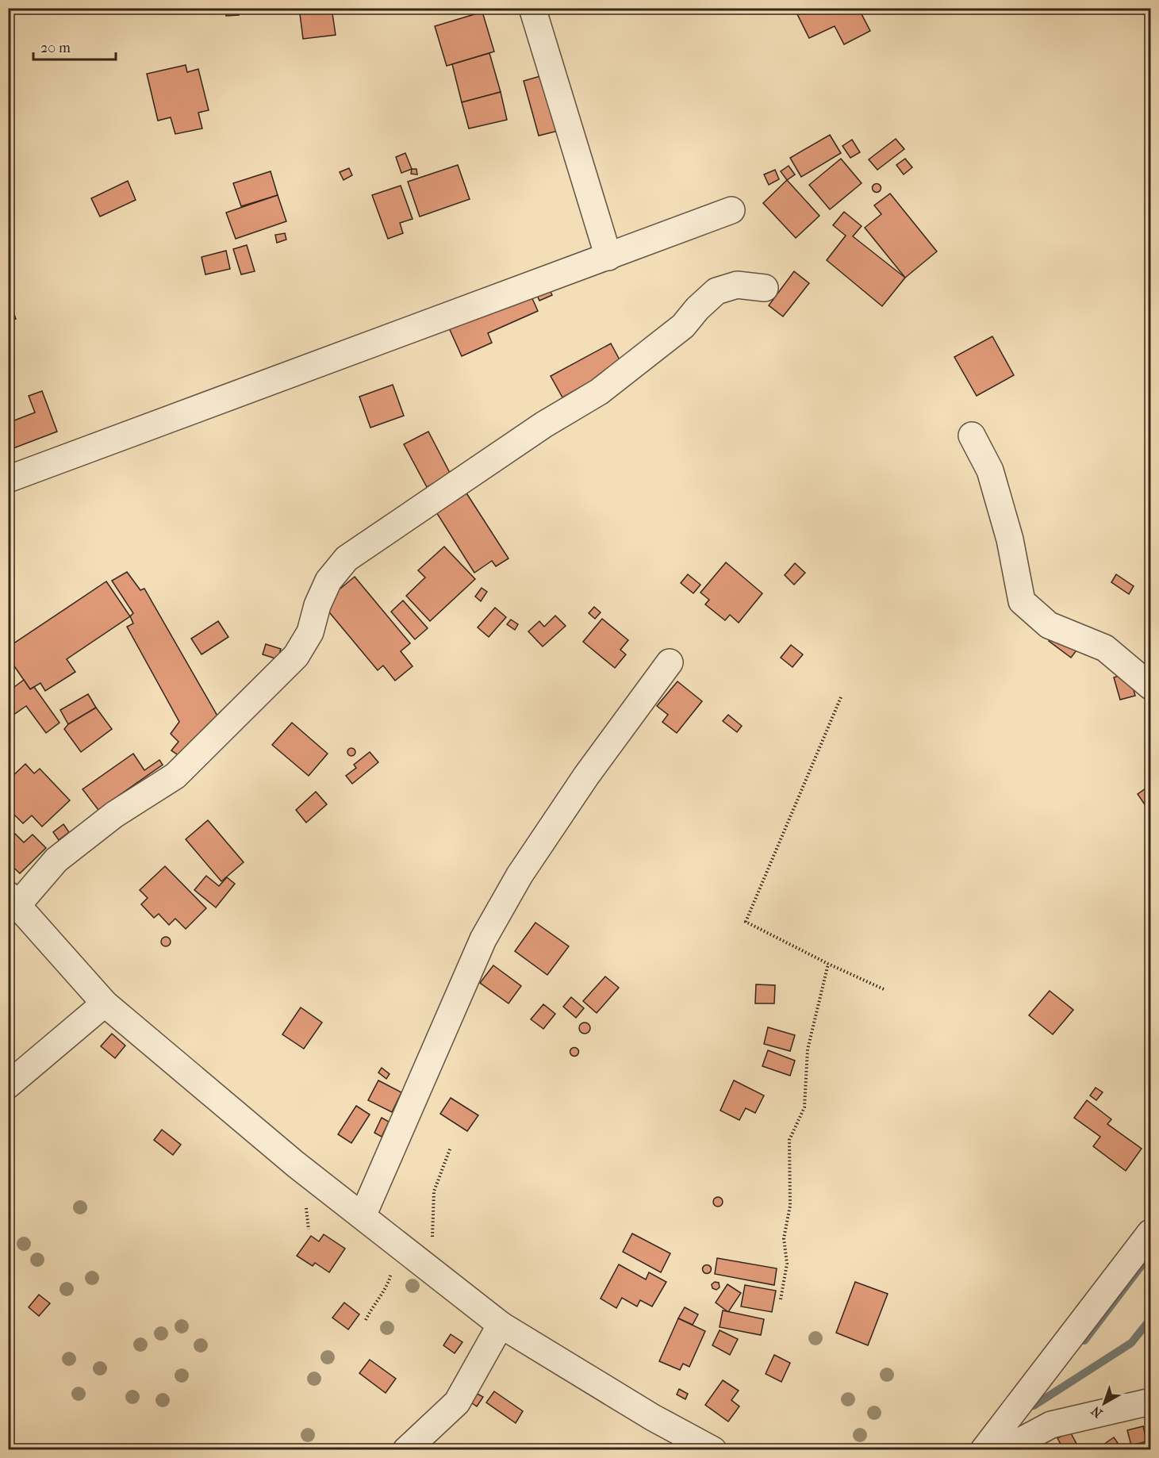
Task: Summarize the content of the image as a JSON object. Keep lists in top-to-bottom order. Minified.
{"scale_bar":"20 m","north":"bottom left"}
